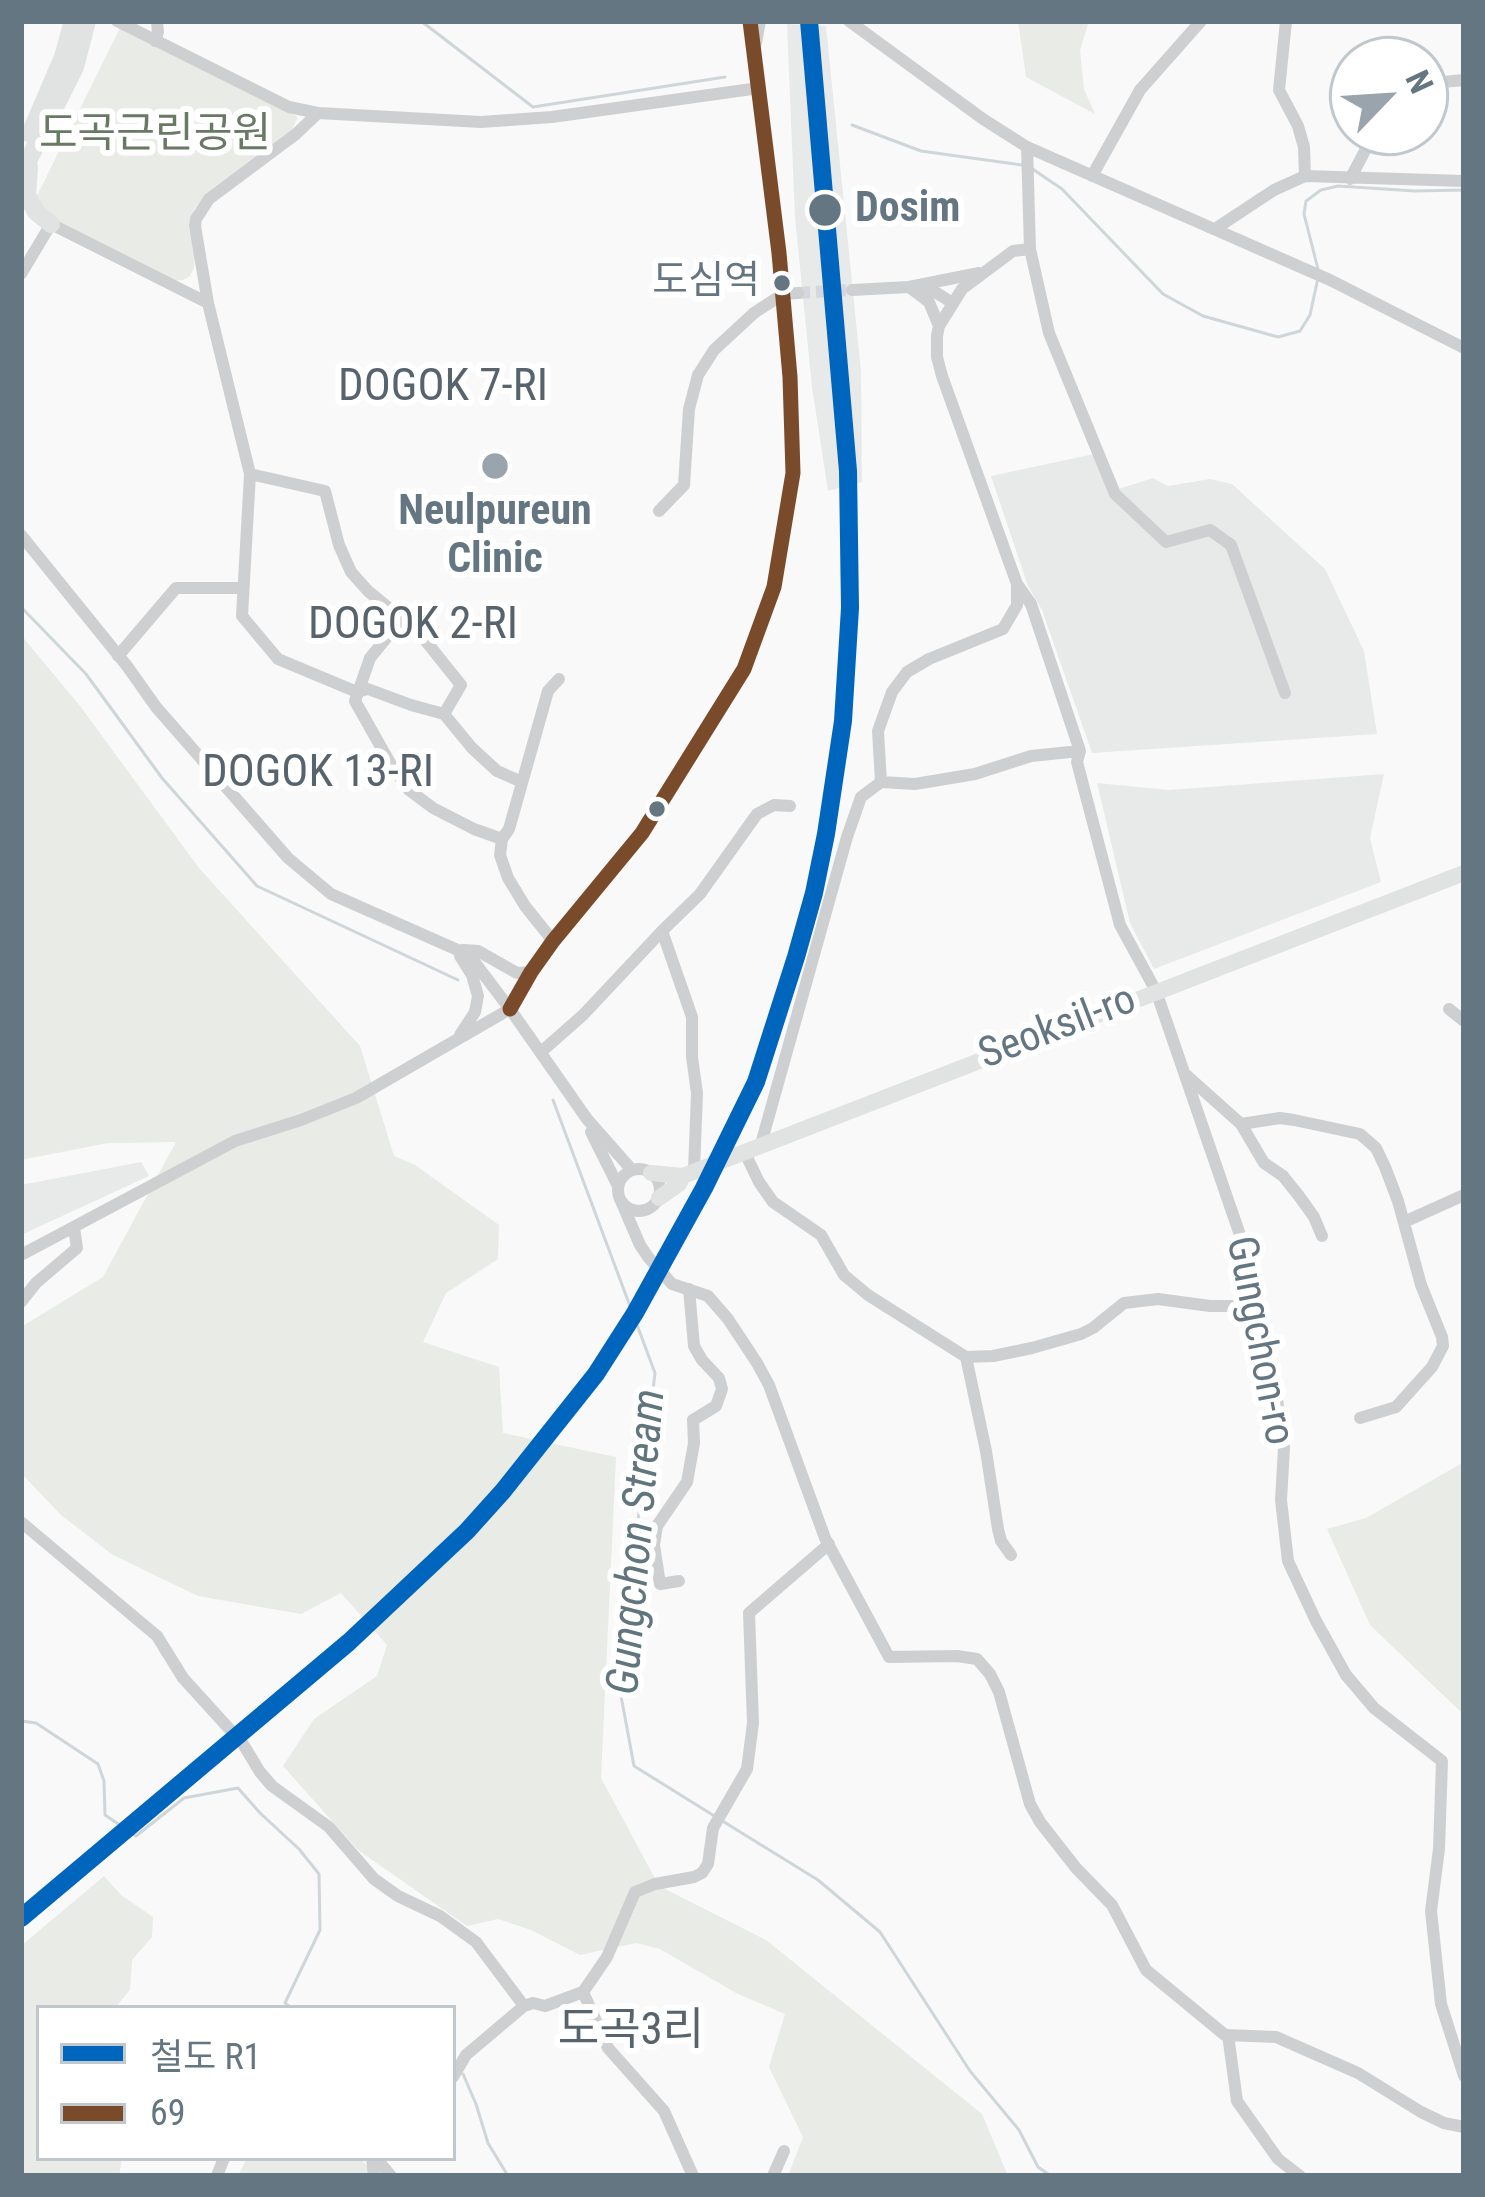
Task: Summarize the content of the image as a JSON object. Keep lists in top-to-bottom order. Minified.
{"streets":{"street":["Seoksil-ro","Gungchon-ro"]},"crossings":[["Seoksil-ro","Gungchon-ro"]],"districts":["DOGOK 7-RI","DOGOK 2-RI","DOGOK 13-RI","도곡3리"],"water":["Gungchon Stream"],"parks":["도곡근린공원"],"places":["Dosim","도심역","Neulpureun Clinic"],"lines":["rail line R1","transit line 69"],"legend":["철도 R1","69"],"north":"top right"}
